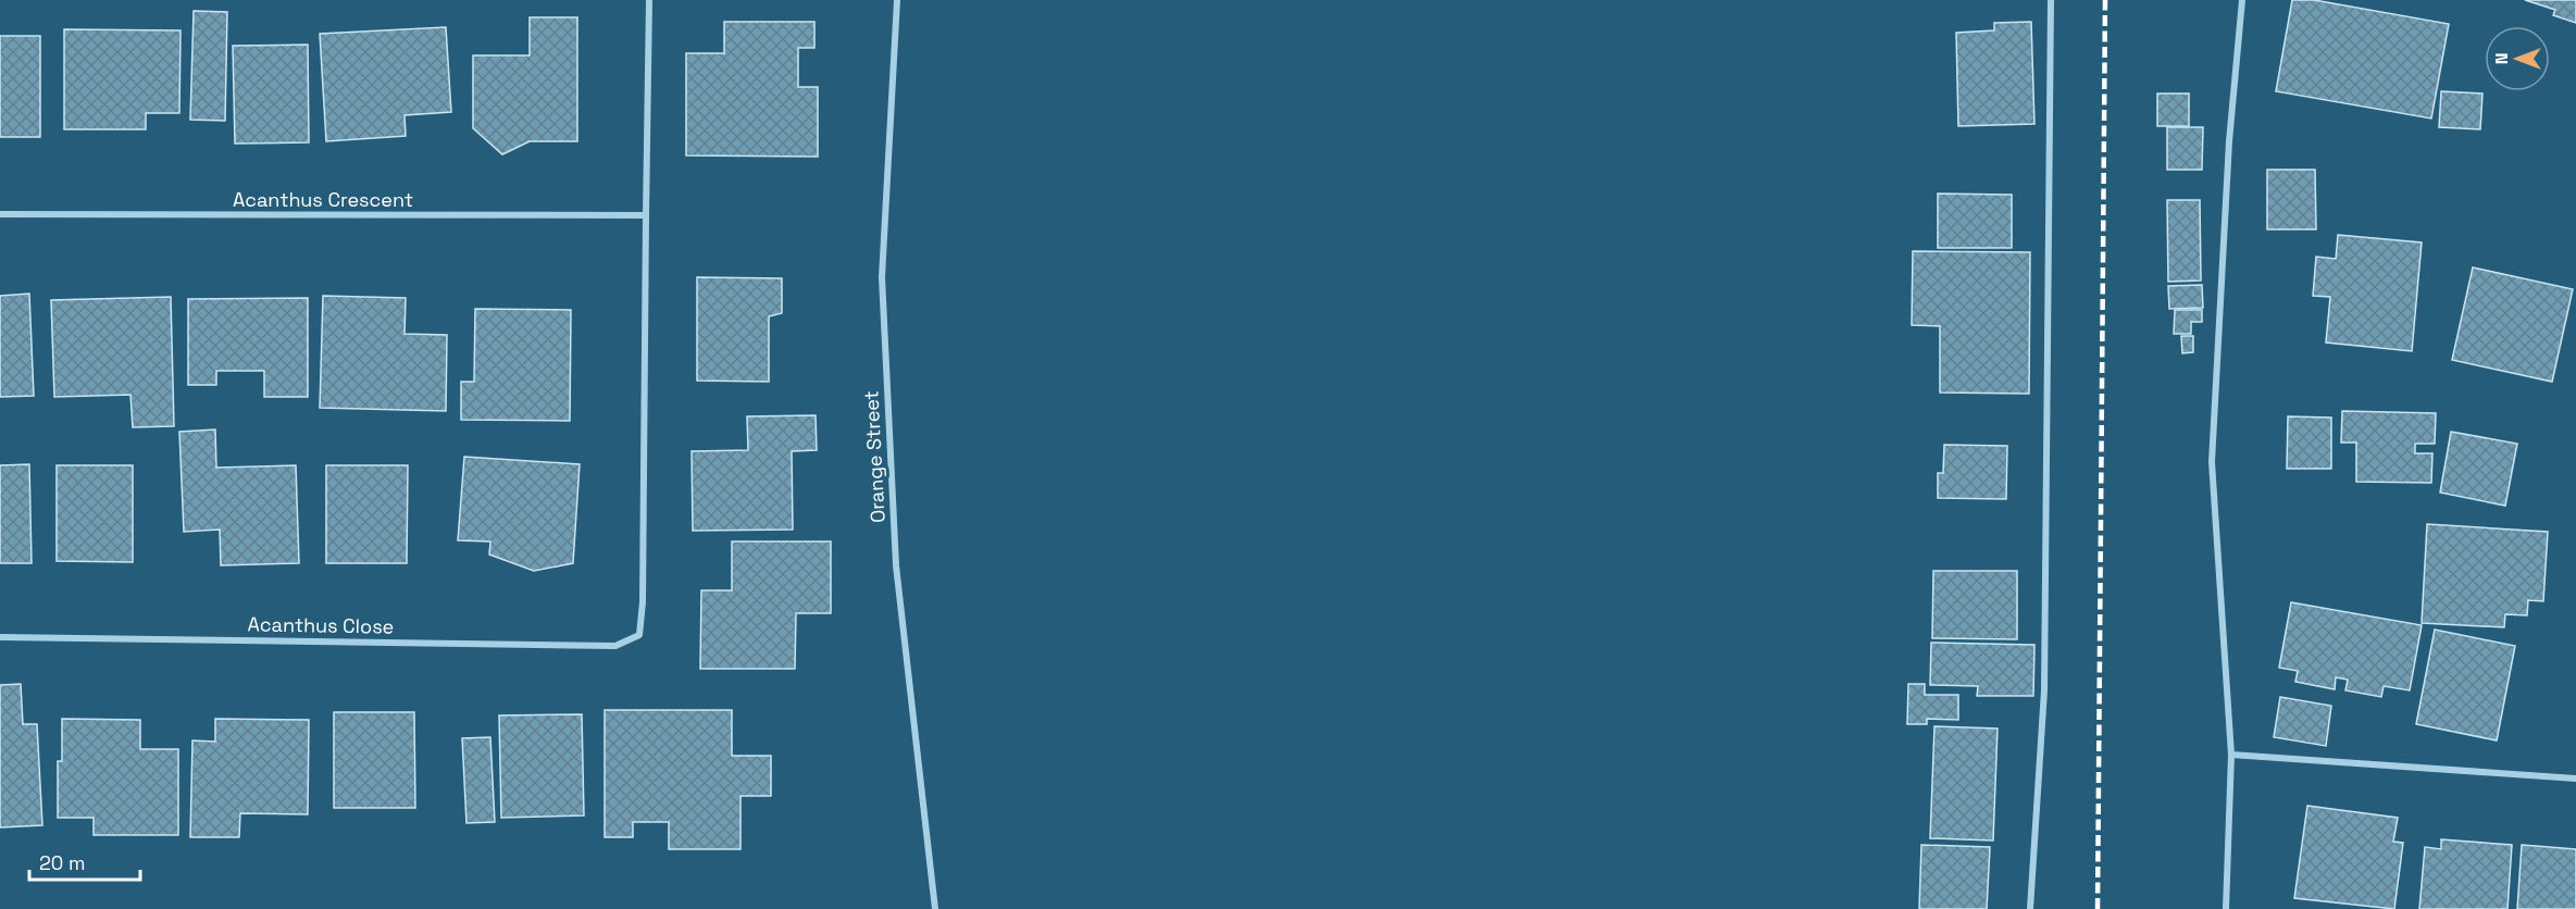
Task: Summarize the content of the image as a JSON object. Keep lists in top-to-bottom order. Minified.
{"streets":{"street":["Acanthus Crescent","Orange Street","Acanthus Close"]},"crossings":[["Acanthus Crescent","Acanthus Close"]],"scale_bar":"20 m","north":"left"}
